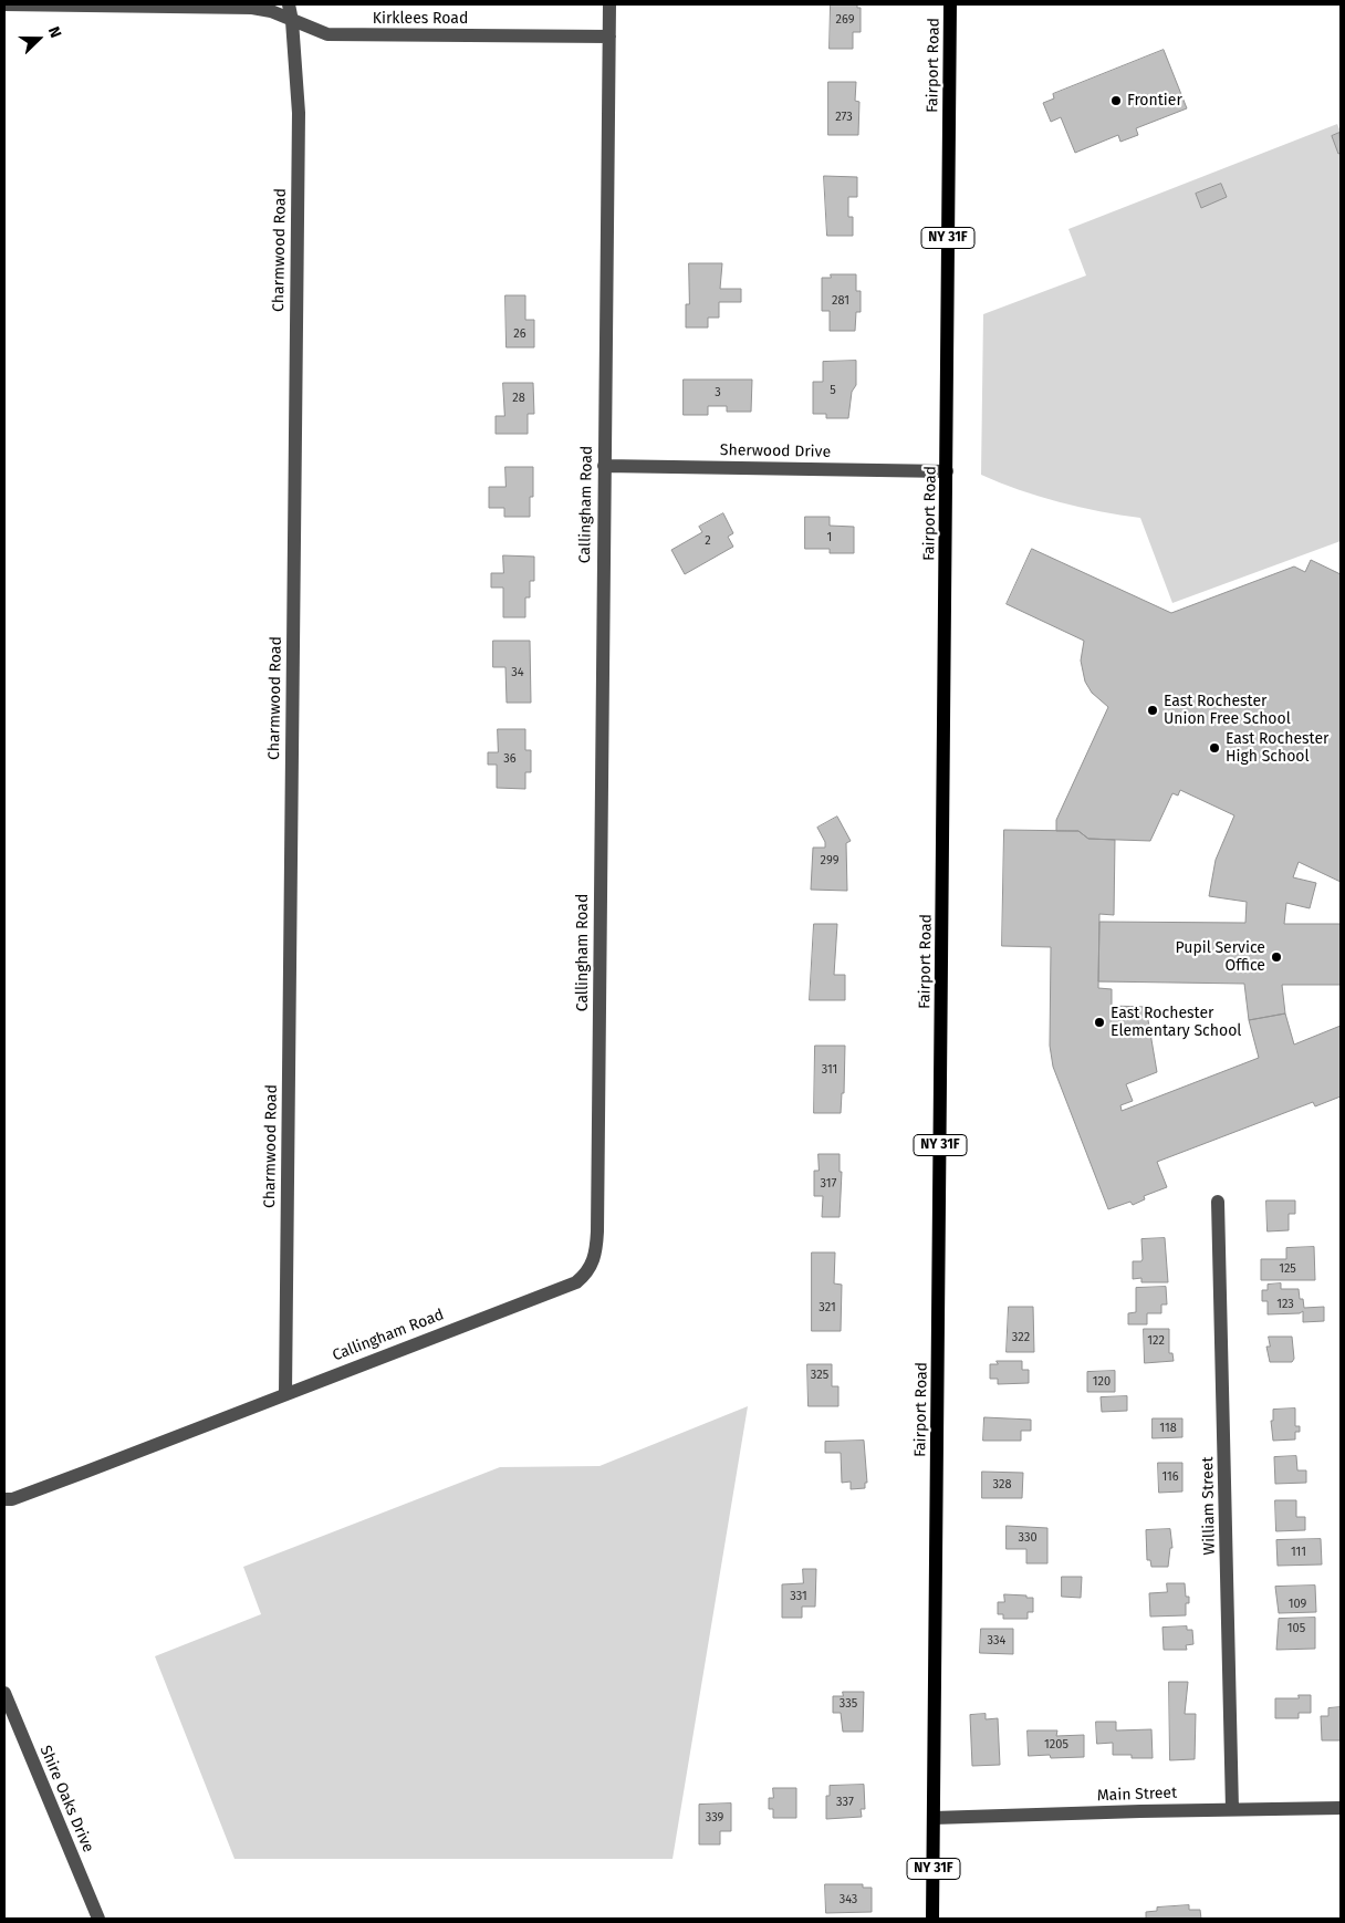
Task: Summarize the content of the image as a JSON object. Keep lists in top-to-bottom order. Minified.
{"streets":{"main road":["Fairport Road","NY 31F"],"street":["Kirklees Road","Charmwood Road","Sherwood Drive","Callingham Road","William Street","Main Street","Shire Oaks Drive"]},"crossings":[["Kirklees Road","Charmwood Road"],["Kirklees Road","Callingham Road"],["Fairport Road","Sherwood Drive"],["Fairport Road","Main Street"],["Charmwood Road","Callingham Road"],["Sherwood Drive","Callingham Road"],["William Street","Main Street"]],"places":["Frontier","East Rochester Union Free School","East Rochester High School","Pupil Service Office","East Rochester Elementary School"],"house_numbers":["269","273","281","26","5","3","28","1","2","34","36","299","311","317","125","123","321","322","122","325","120","118","116","328","330","111","331","109","105","334","335","1205","337","339","343"],"north":"right"}
